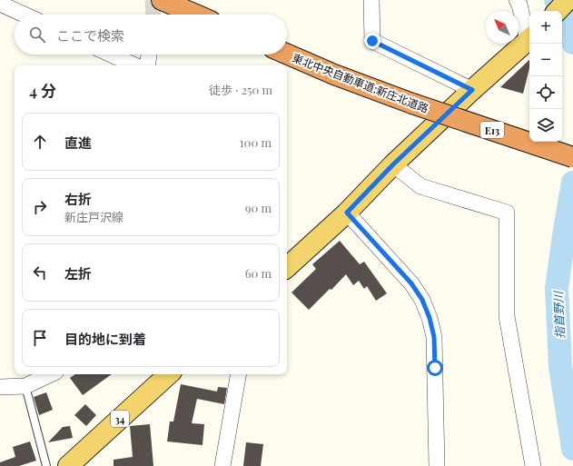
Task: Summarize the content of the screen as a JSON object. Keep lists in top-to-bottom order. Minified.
{"streets":{"highway":["東北中央自動車道;新庄北道路","E13"],"main road":["34"]},"water":["指首野川"],"north":"top left","page":{"map_buttons":["+","−"],"search":"ここで検索","heading":["4 分","徒歩 · 250 m"],"list":[["直進","100 m"],["右折","新庄戸沢線","90 m"],["左折","60 m"],"目的地に到着"]}}
